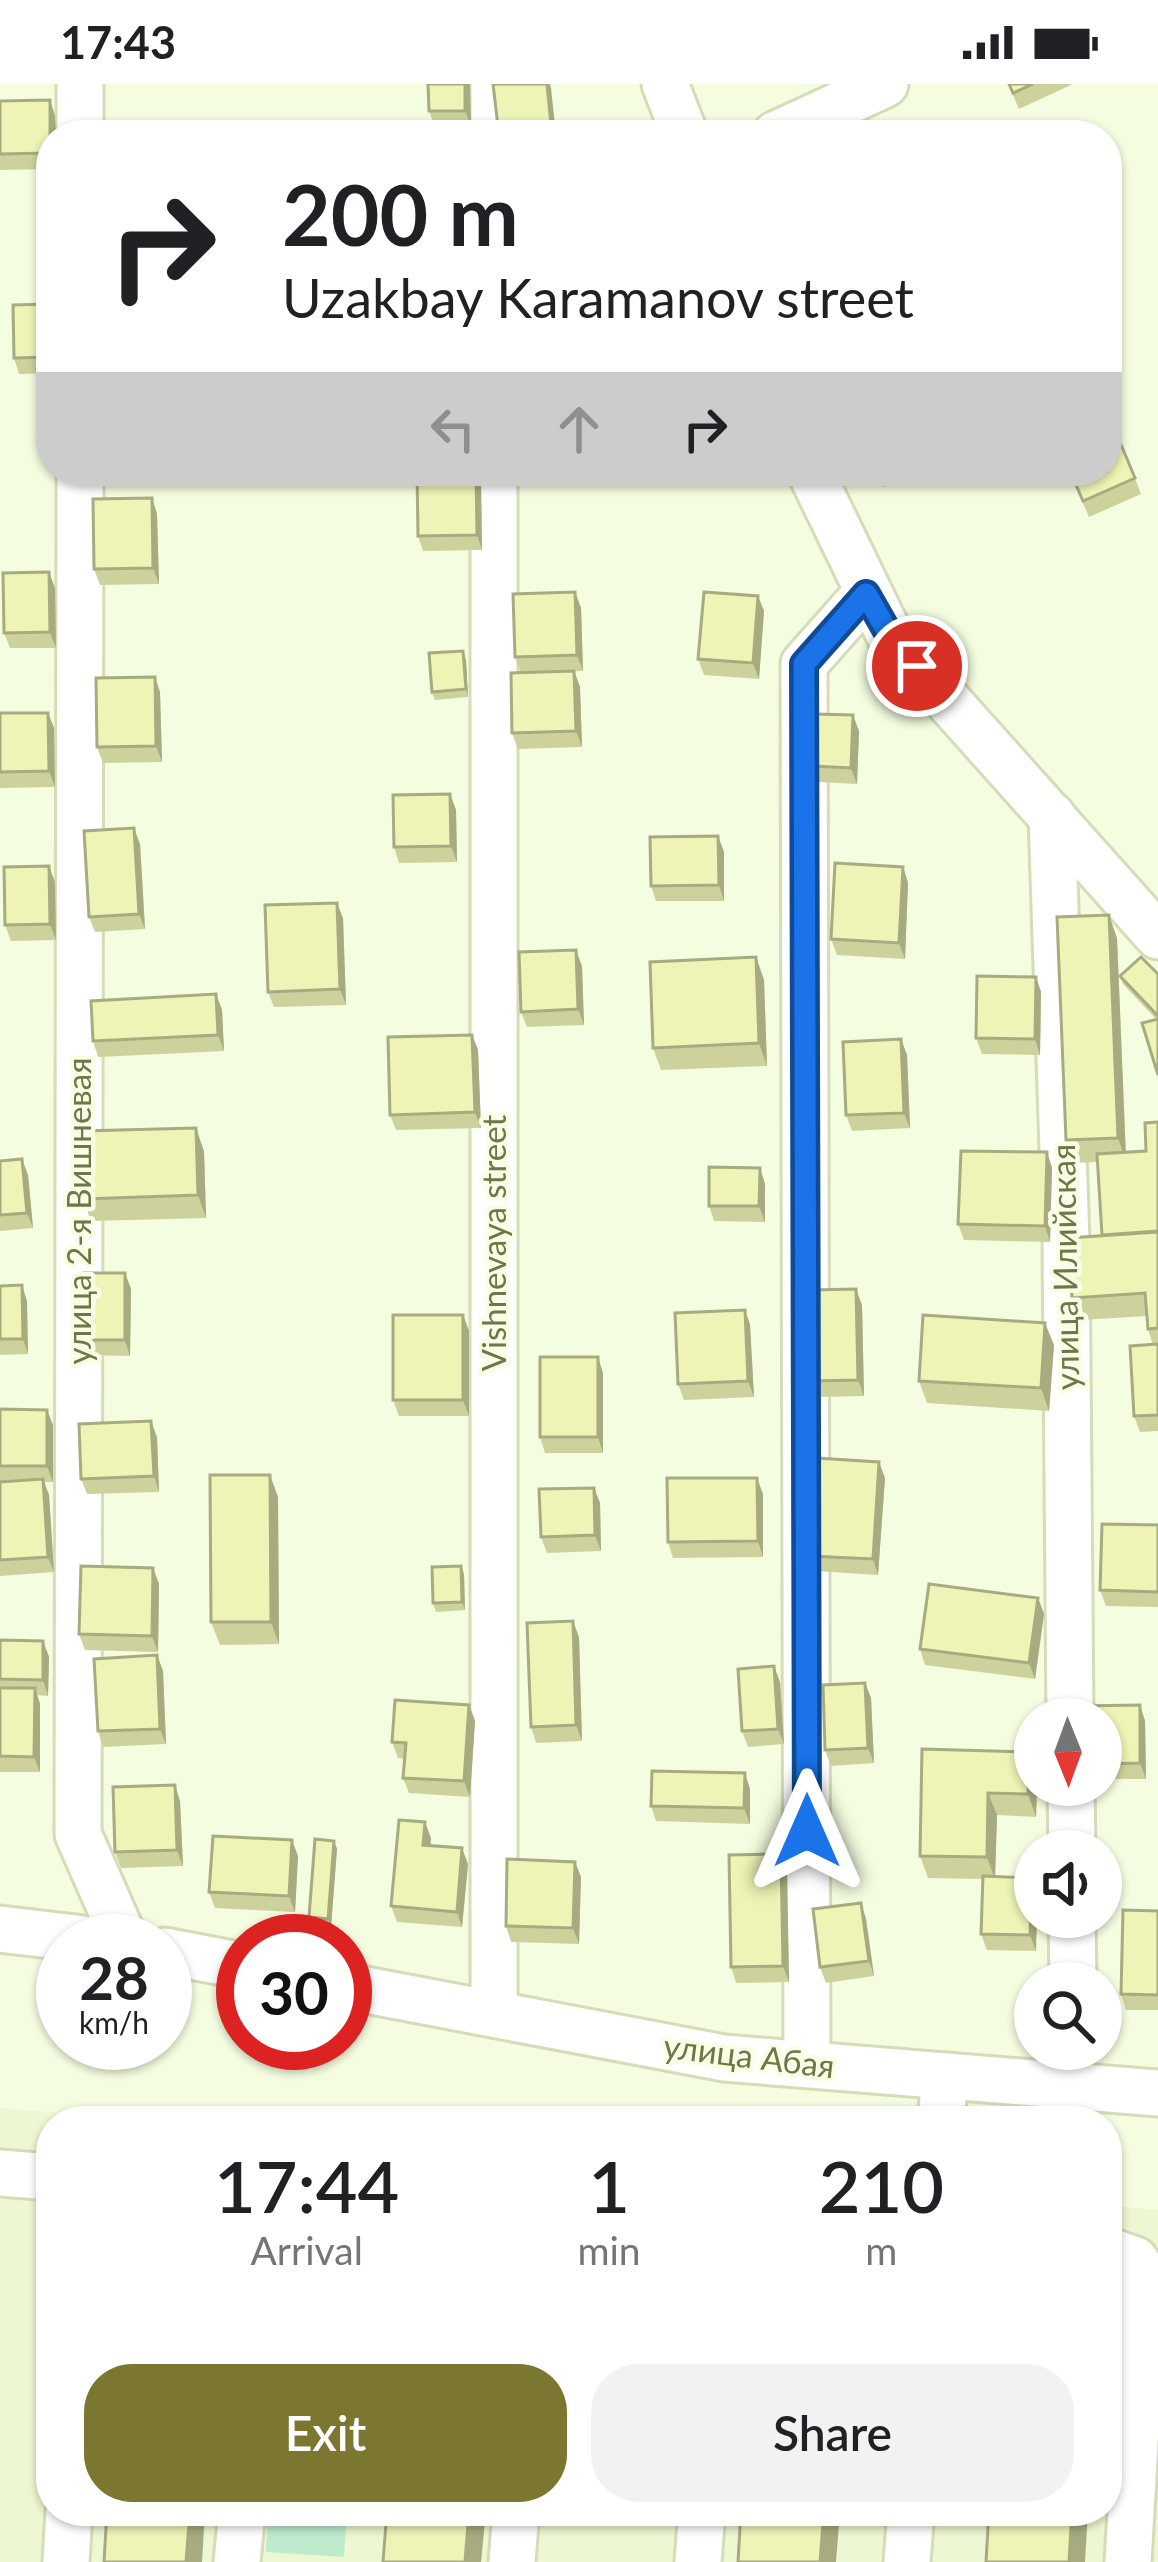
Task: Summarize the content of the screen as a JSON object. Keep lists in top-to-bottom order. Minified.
{"streets":{"street":["улица 2-я Вишневая","Vishnevaya street","улица Илийская","улица Абая"]},"crossings":[["Vishnevaya street","улица Абая"]],"north":"bottom","page":{"status":"17:43","turn":["200 m","Uzakbay Karamanov street"],"speed":"28 km/h","limit":"30","eta":["17:44","Arrival","1","min","210","m"],"buttons":["Exit","Share"]}}
